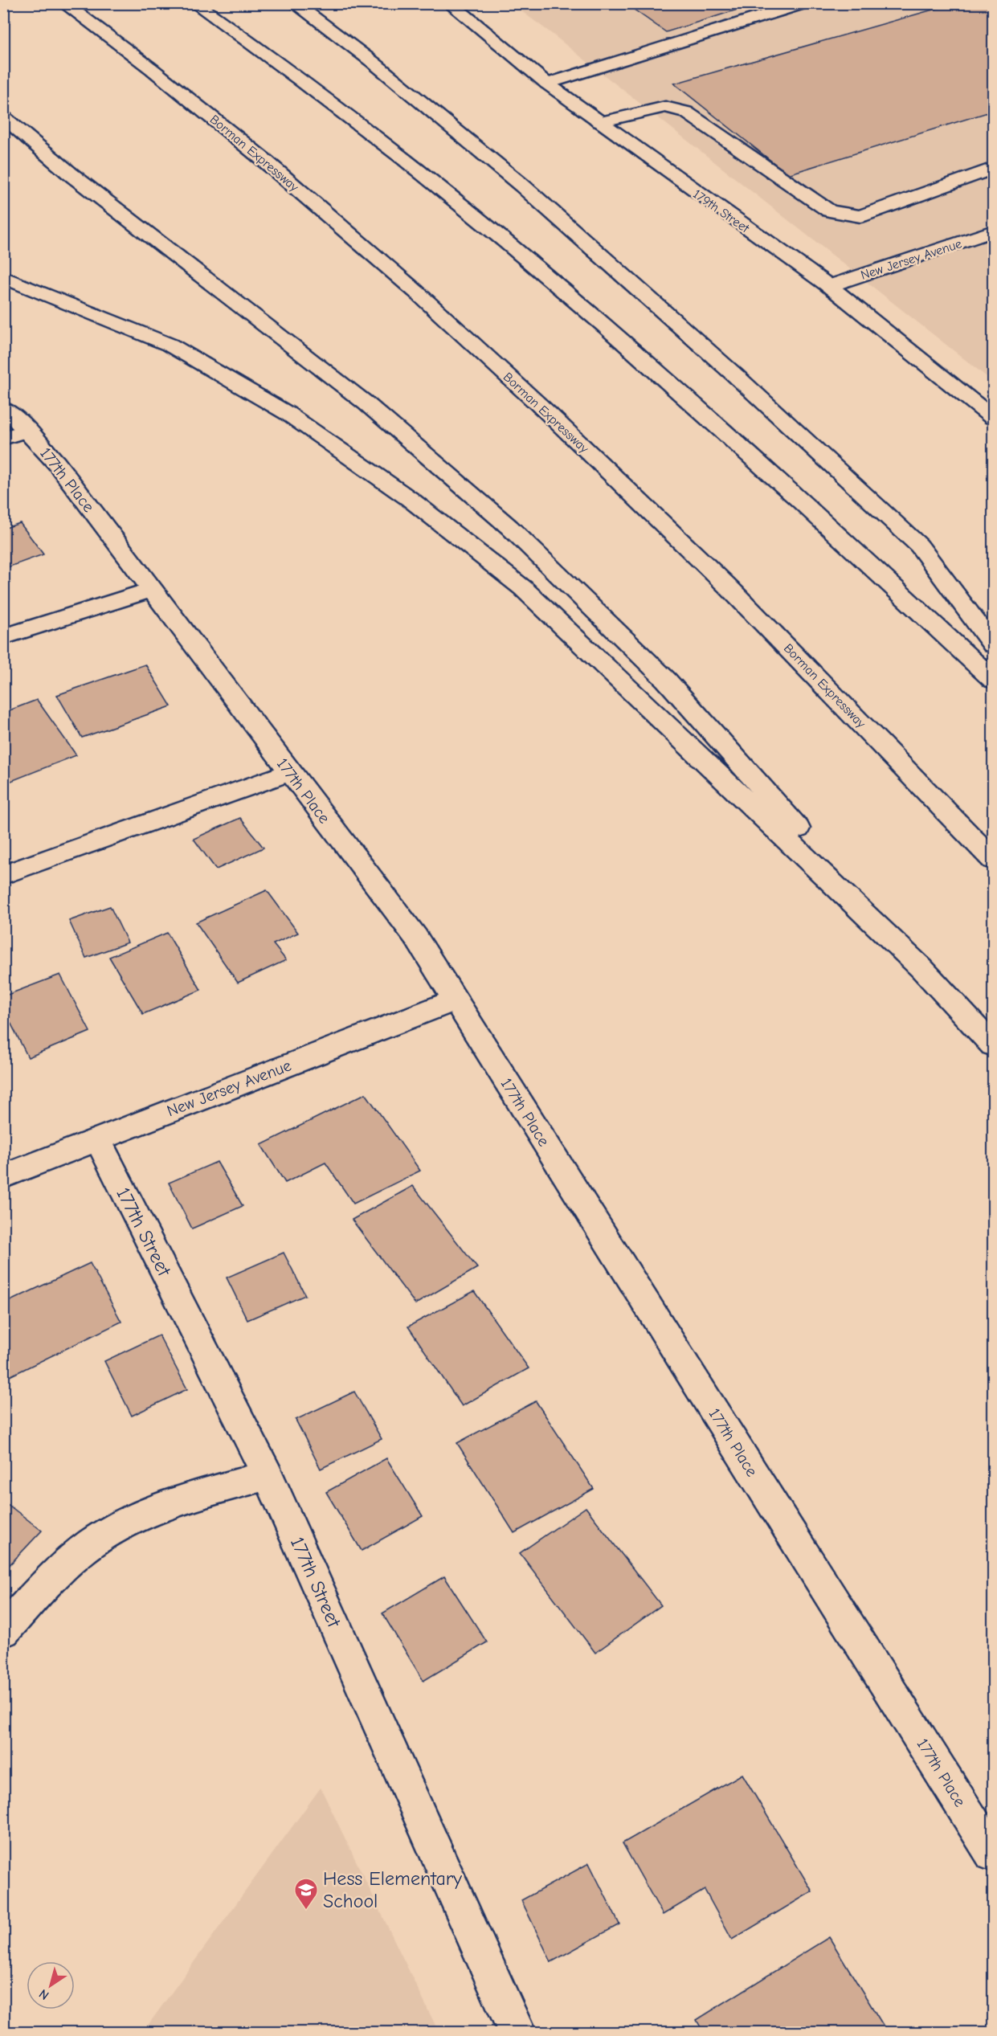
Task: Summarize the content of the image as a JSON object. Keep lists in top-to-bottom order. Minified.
{"streets":{"main road":["Borman Expressway","179th Street","New Jersey Avenue","177th Place","177th Street"]},"crossings":[["179th Street","New Jersey Avenue"],["New Jersey Avenue","177th Place"],["New Jersey Avenue","177th Street"]],"places":{"school or university":["Hess Elementary School"]},"north":"bottom left"}
